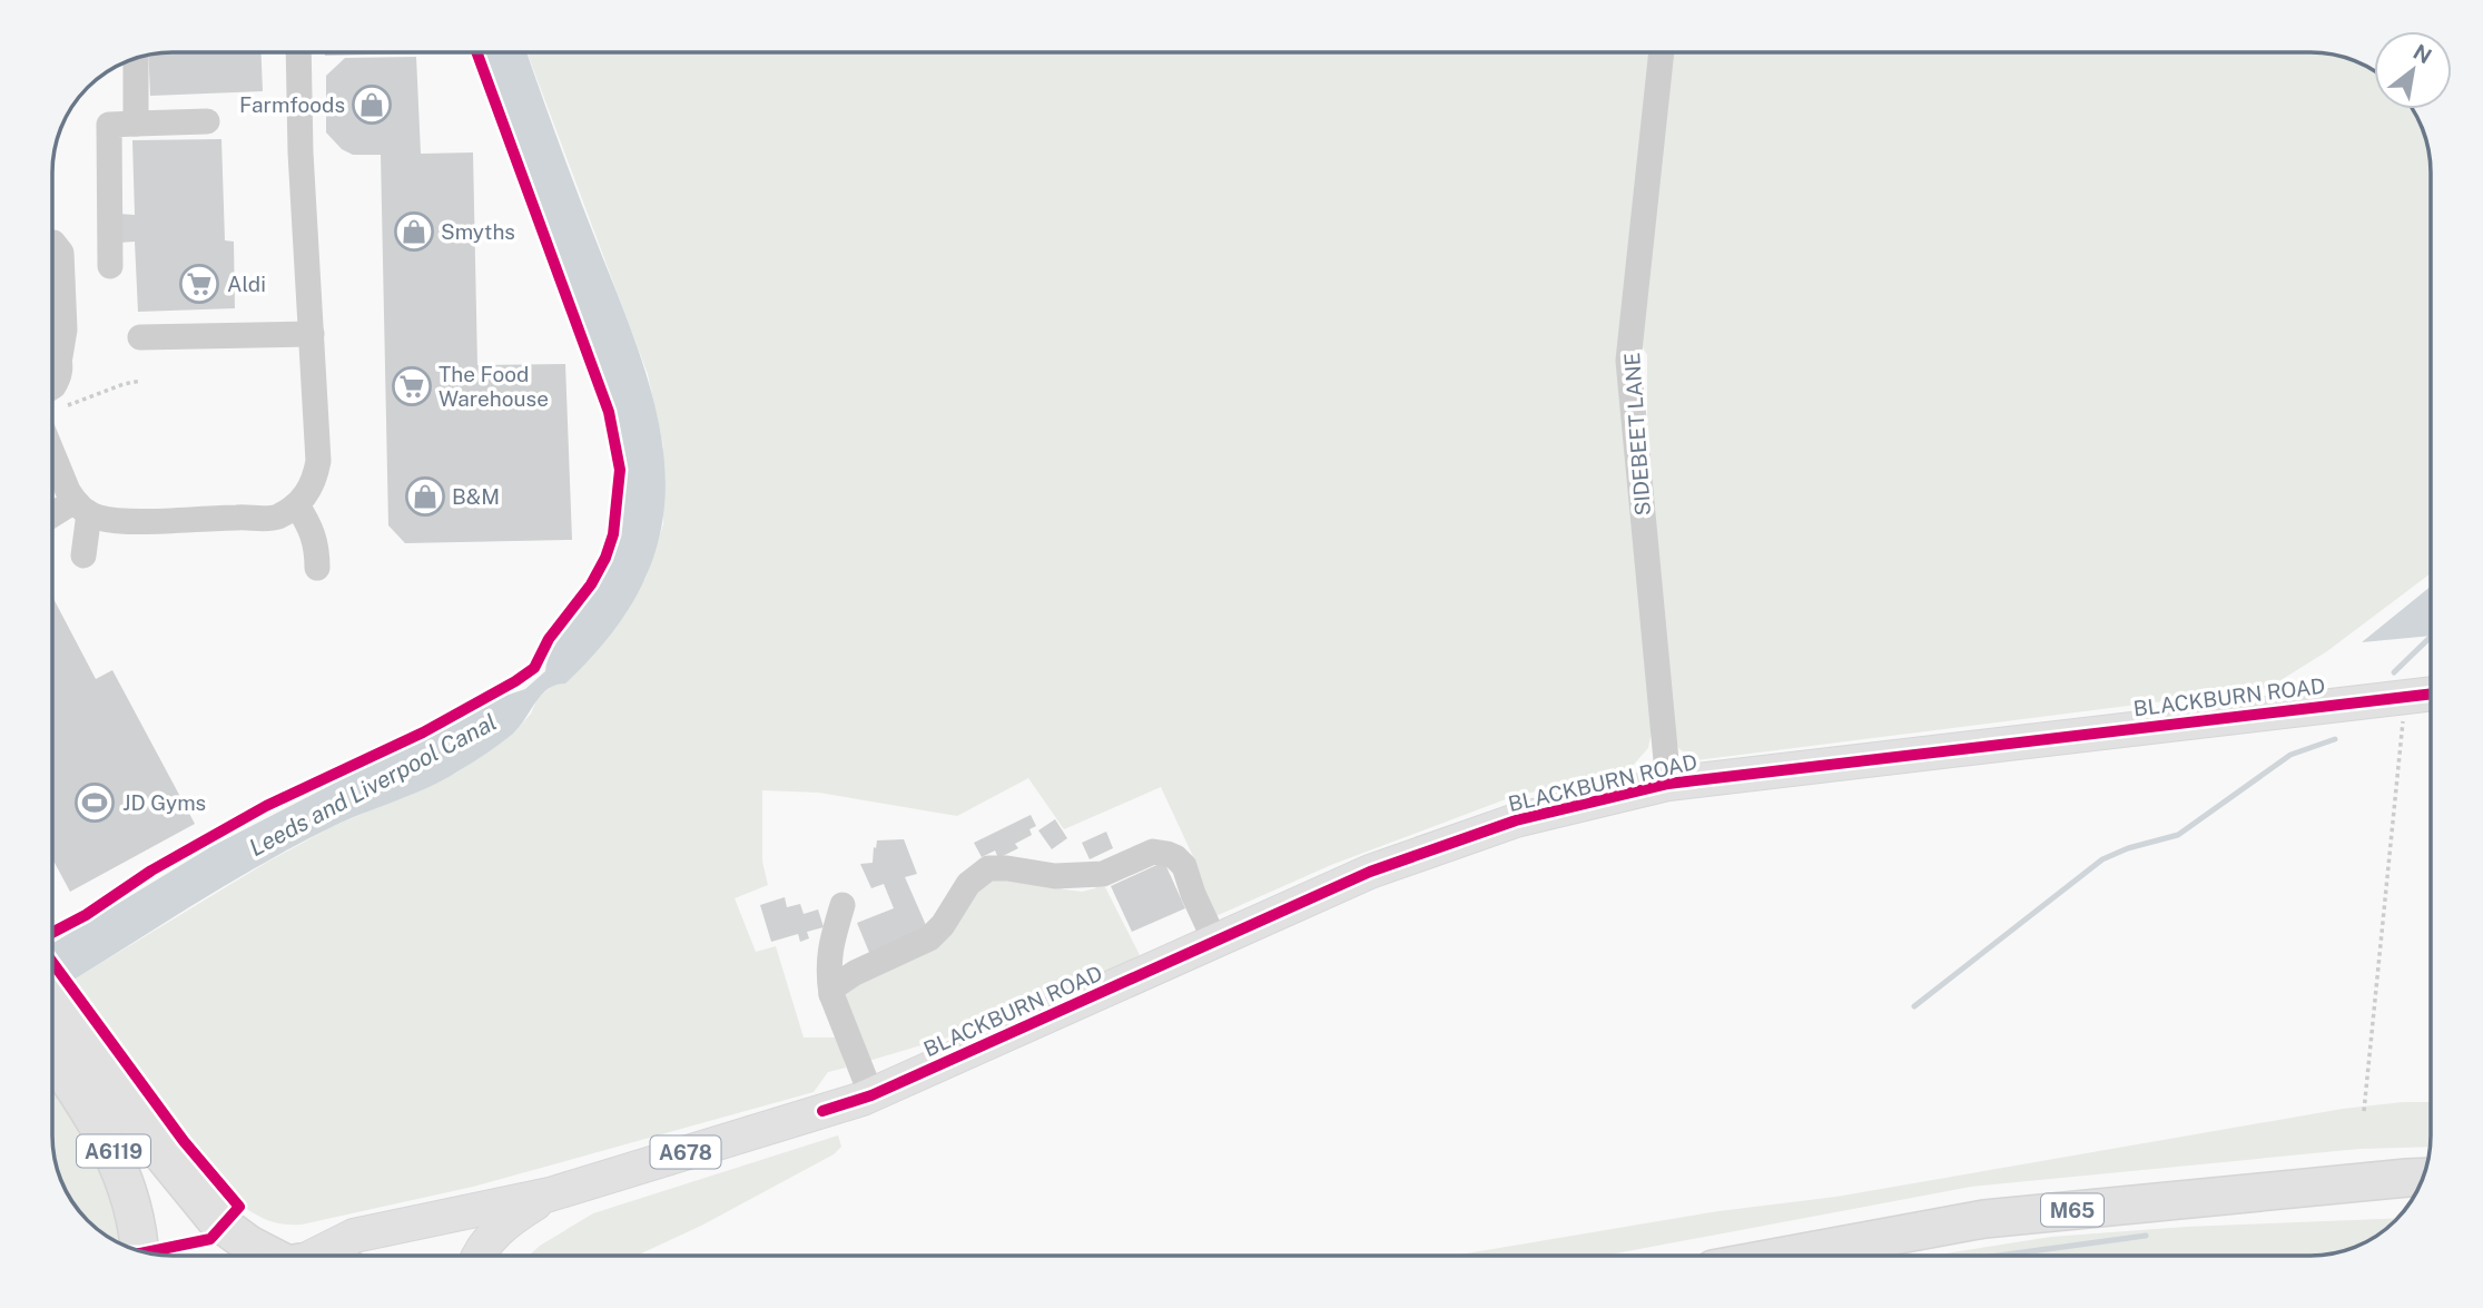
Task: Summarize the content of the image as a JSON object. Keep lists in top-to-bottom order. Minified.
{"streets":{"highway":["A6119","M65"],"main road":["BLACKBURN ROAD","A678"],"street":["SIDEBEET LANE"]},"crossings":[["SIDEBEET LANE","BLACKBURN ROAD"]],"water":["Leeds and Liverpool Canal"],"places":{"shop":["Farmfoods","Smyths","B&M"],"supermarket":["Aldi","The Food Warehouse"],"sports":["JD Gyms"]},"north":"top right"}
